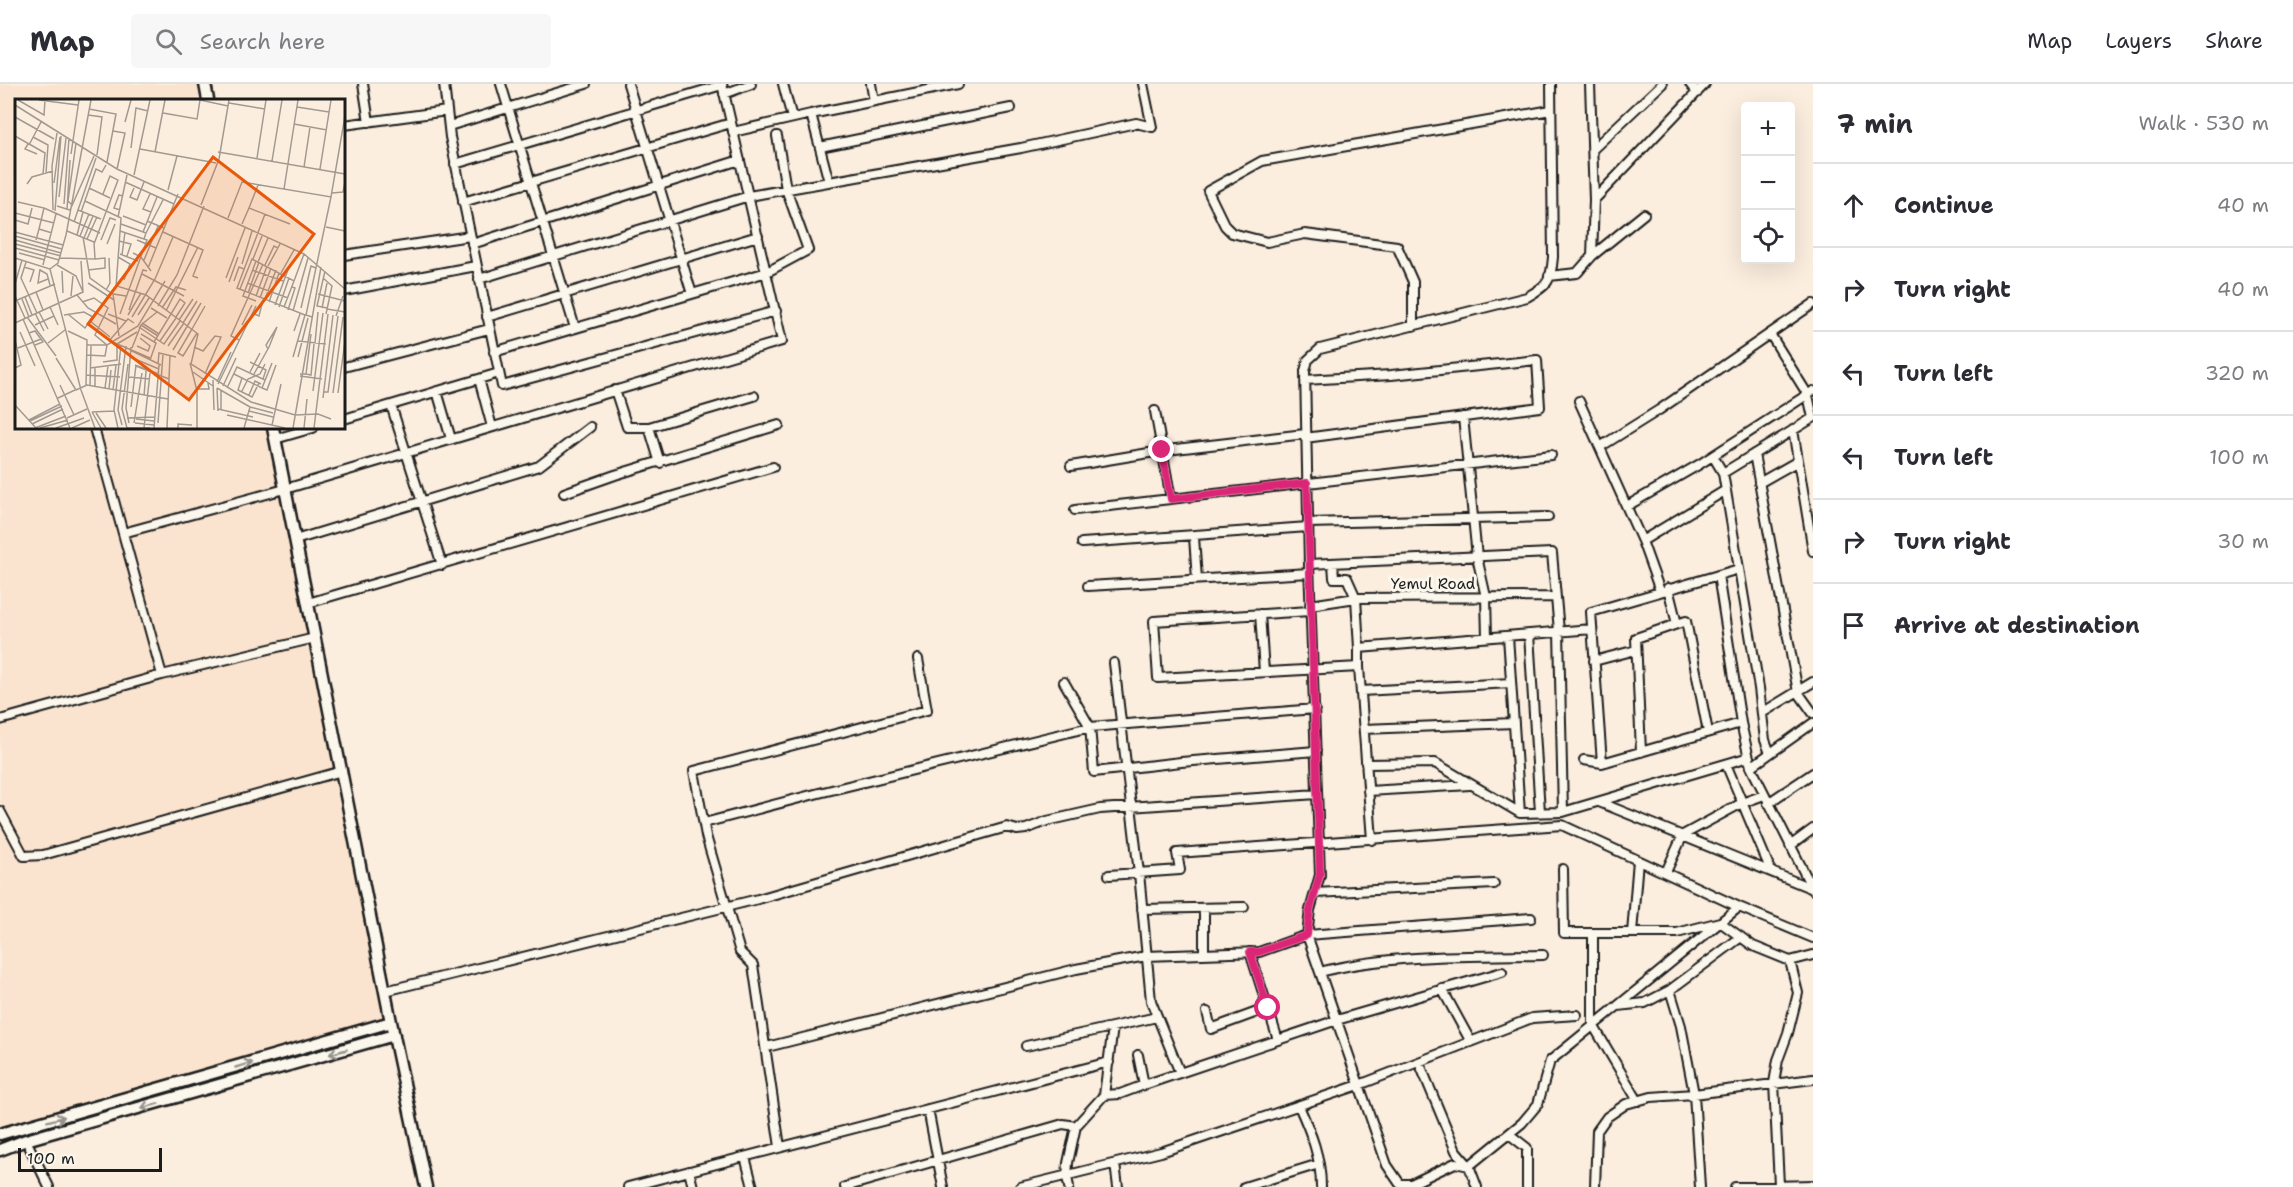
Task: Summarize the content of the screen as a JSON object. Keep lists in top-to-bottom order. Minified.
{"streets":{"street":["Yemul Road"]},"scale_bar":"100 m","page":{"header":"Map","search":"Search here","nav":["Map","Layers","Share"],"heading":["7 min","Walk · 530 m"],"map_buttons":["+","−"],"list":[["Continue","40 m"],["Turn right","40 m"],["Turn left","320 m"],["Turn left","100 m"],["Turn right","30 m"],"Arrive at destination"],"scale":"100 m"}}
